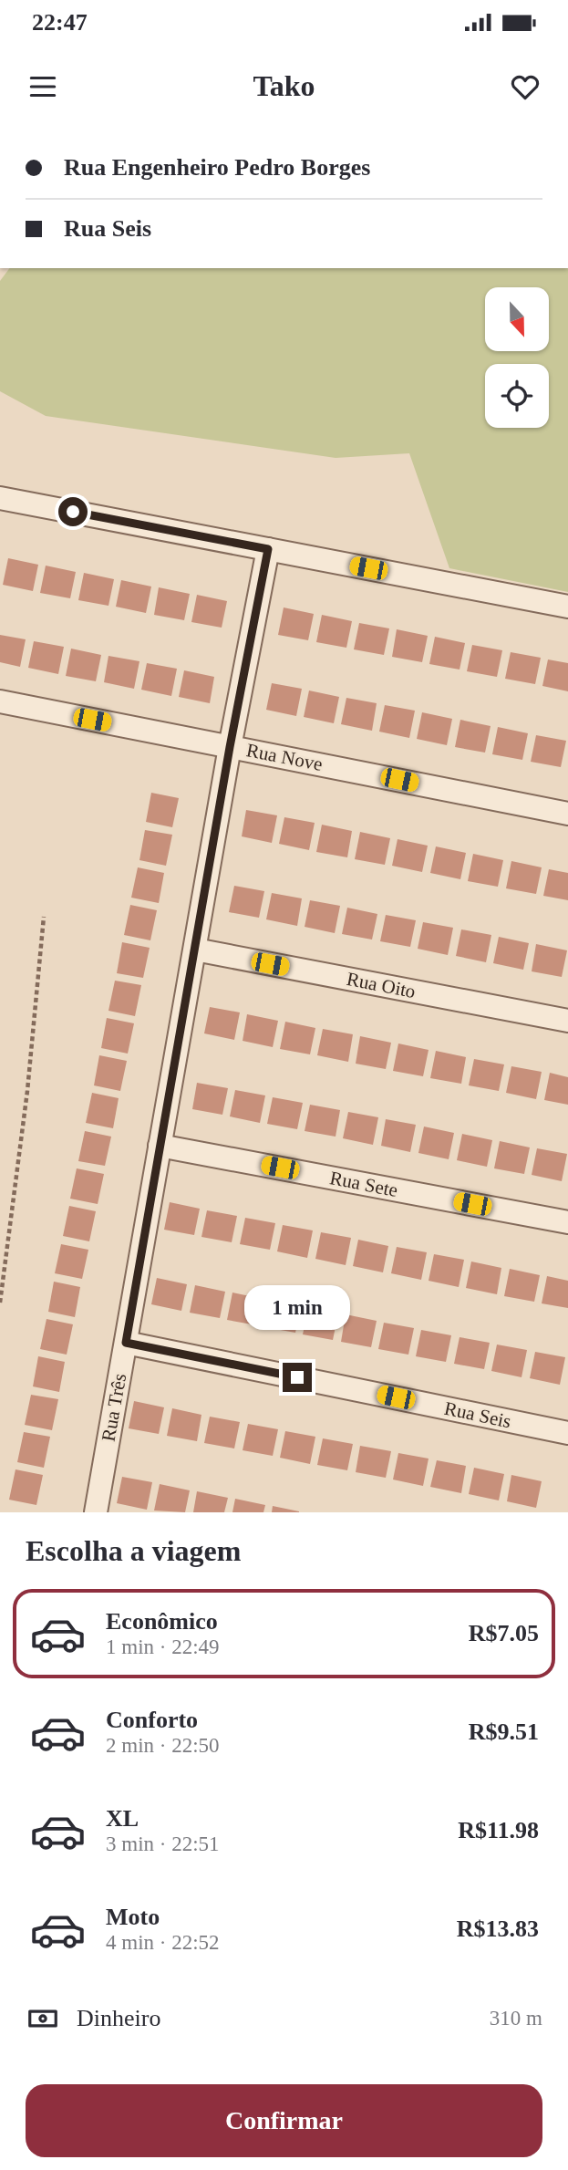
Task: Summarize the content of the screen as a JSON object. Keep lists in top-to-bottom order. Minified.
{"streets":{"street":["Rua Nove","Rua Oito","Rua Sete","Rua Três","Rua Seis"]},"crossings":[["Rua Nove","Rua Três"],["Rua Oito","Rua Três"],["Rua Sete","Rua Três"],["Rua Três","Rua Seis"]],"north":"bottom","page":{"status":"22:47","header":"Tako","banner":["Rua Engenheiro Pedro Borges","Rua Seis"],"bubble":"1 min","heading":"Escolha a viagem","list":[{"name":"Econômico","note":"1 min · 22:49","value":"R$7.05"},{"name":"Conforto","note":"2 min · 22:50","value":"R$9.51"},{"name":"XL","note":"3 min · 22:51","value":"R$11.98"},{"name":"Moto","note":"4 min · 22:52","value":"R$13.83"}],"pay":["Dinheiro","310 m"],"buttons":"Confirmar"}}
